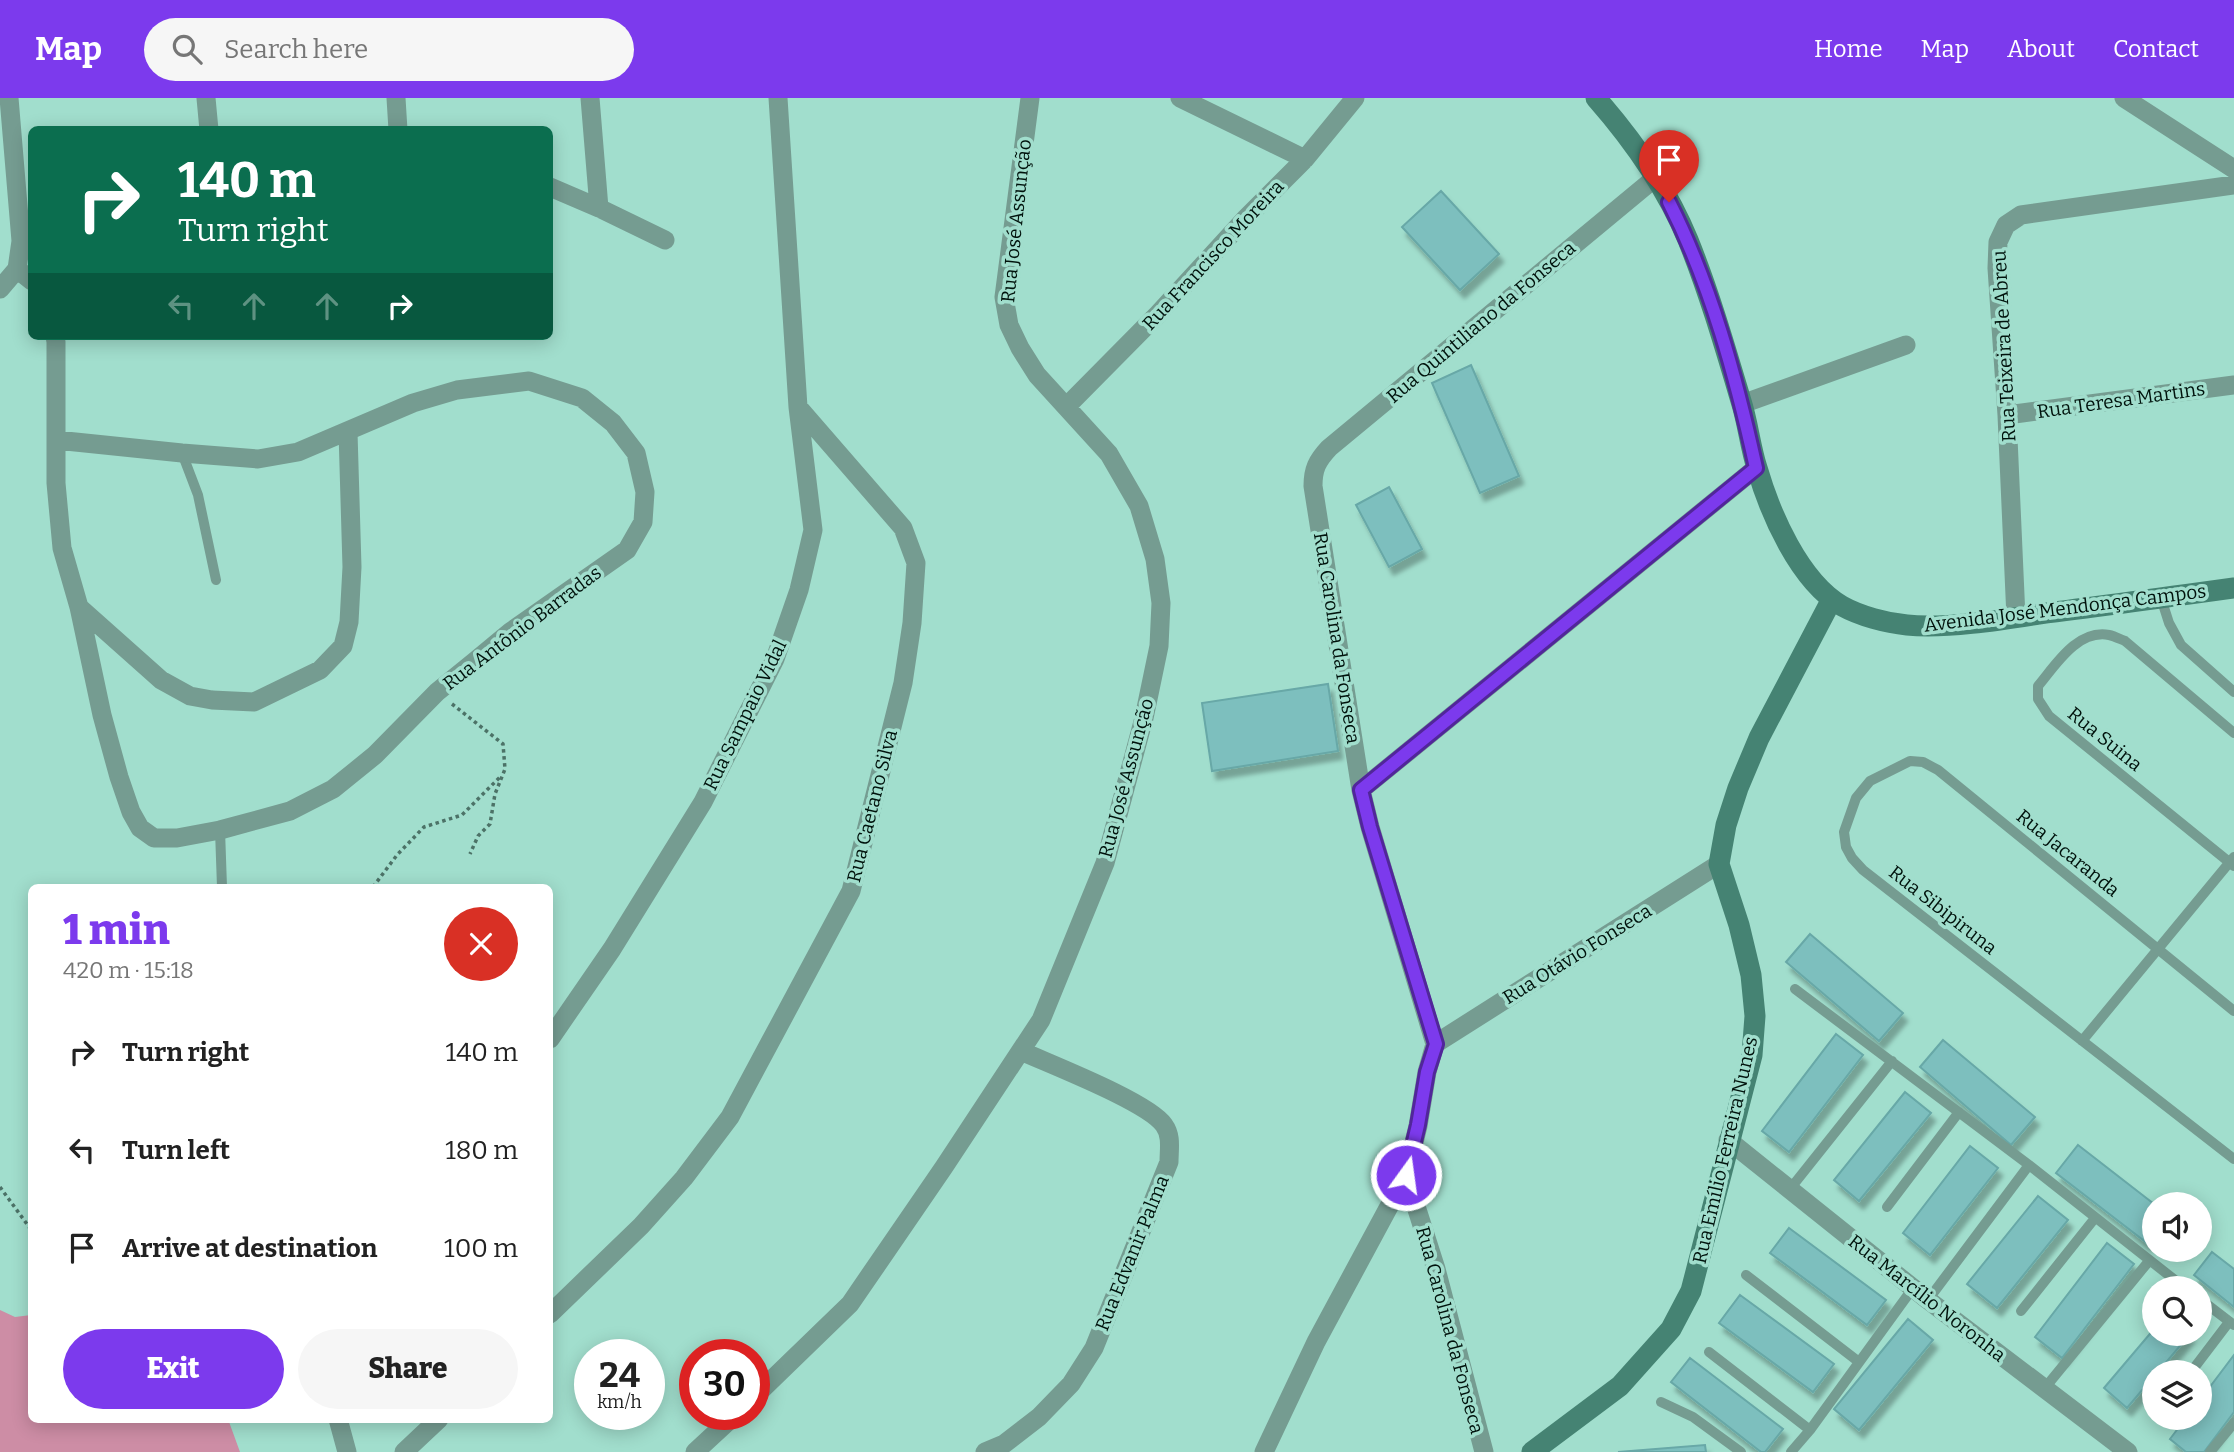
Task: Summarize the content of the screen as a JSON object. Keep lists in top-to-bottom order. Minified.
{"streets":{"main road":["Avenida José Mendonça Campos","Rua Emílio Ferreira Nunes"],"street":["Rua José Assunção","Rua Francisco Moreira","Rua Quintiliano da Fonseca","Rua Teixeira de Abreu","Rua Teresa Martins","Rua Antônio Barradas","Rua Carolina da Fonseca","Rua Sampaio Vidal","Rua Caetano Silva","Rua Otávio Fonseca","Rua Edvanir Palma","Rua Marcílio Noronha"],"lane":["Rua Suina","Rua Jacaranda","Rua Sibipiruna"]},"crossings":[["Rua José Assunção","Rua Francisco Moreira"],["Rua José Assunção","Rua Edvanir Palma"],["Rua Quintiliano da Fonseca","Avenida José Mendonça Campos"],["Rua Quintiliano da Fonseca","Rua Carolina da Fonseca"],["Rua Teixeira de Abreu","Rua Teresa Martins"],["Rua Teixeira de Abreu","Avenida José Mendonça Campos"],["Avenida José Mendonça Campos","Rua Emílio Ferreira Nunes"],["Rua Carolina da Fonseca","Rua Otávio Fonseca"],["Rua Sampaio Vidal","Rua Caetano Silva"],["Rua Suina","Rua Jacaranda"],["Rua Suina","Rua Sibipiruna"],["Rua Jacaranda","Rua Sibipiruna"],["Rua Otávio Fonseca","Rua Emílio Ferreira Nunes"],["Rua Emílio Ferreira Nunes","Rua Marcílio Noronha"]],"page":{"header":"Map","search":"Search here","nav":["Home","Map","About","Contact"],"turn":["140 m","Turn right"],"heading":["1 min","420 m · 15:18"],"list":[{"name":"Turn right","value":"140 m"},{"name":"Turn left","value":"180 m"},{"name":"Arrive at destination","value":"100 m"}],"buttons":["Exit","Share"],"speed":"24 km/h","limit":"30"}}
